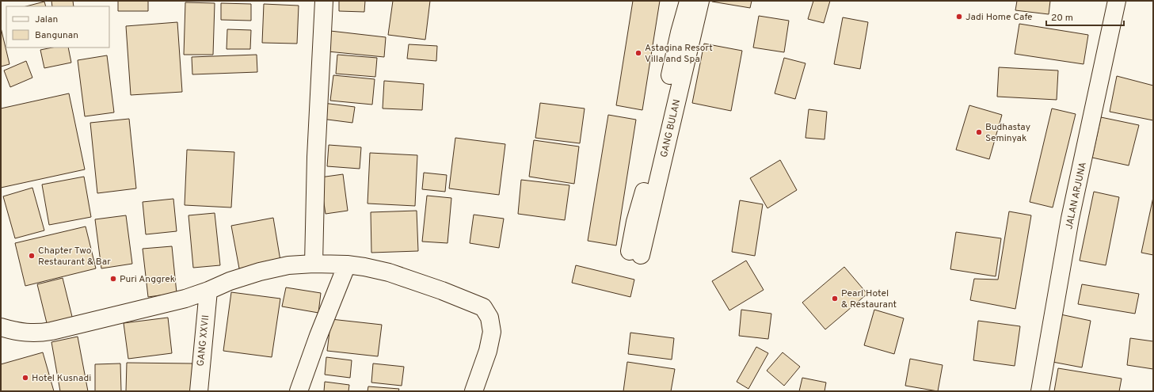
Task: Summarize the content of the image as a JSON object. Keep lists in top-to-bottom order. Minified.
{"streets":{"street":["GANG BULAN","JALAN ARJUNA","GANG XXVII"]},"places":["Jadi Home Cafe","Astagina Resort Villa and Spa","Budhastay Seminyak","Chapter Two Restaurant & Bar","Puri Anggrek","Pearl Hotel & Restaurant","Hotel Kusnadi"],"legend":["Jalan","Bangunan"],"scale_bar":"20 m"}
